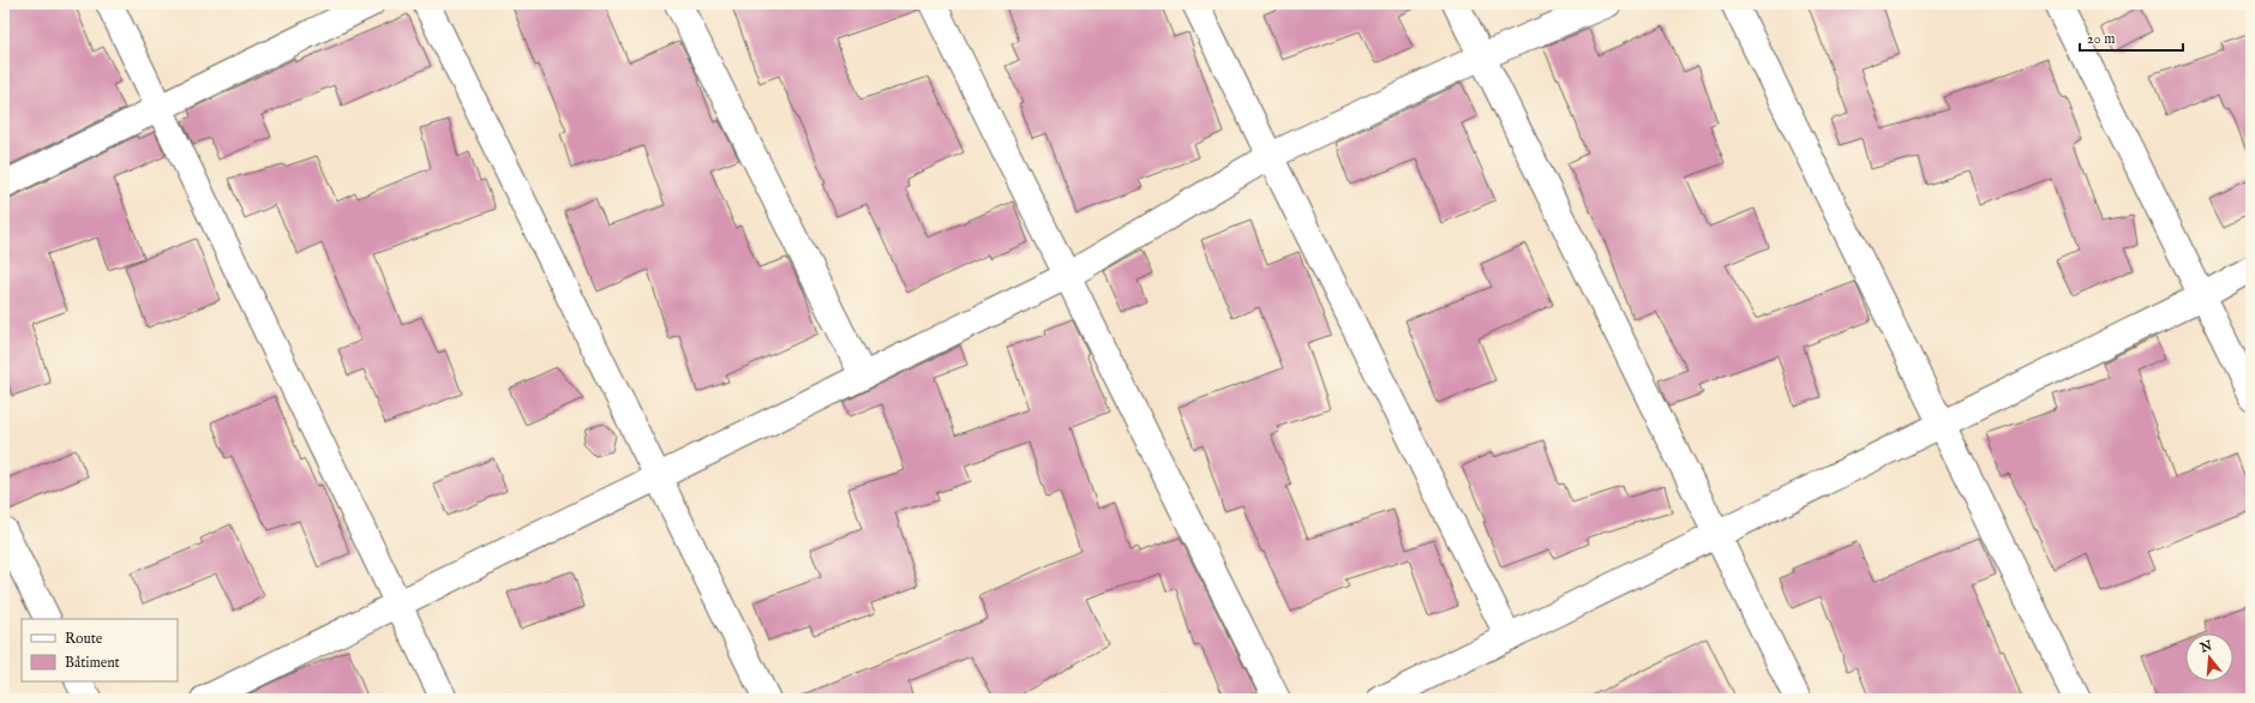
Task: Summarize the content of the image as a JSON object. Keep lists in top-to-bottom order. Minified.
{"legend":["Route","Bâtiment"],"scale_bar":"20 m","north":"top"}
